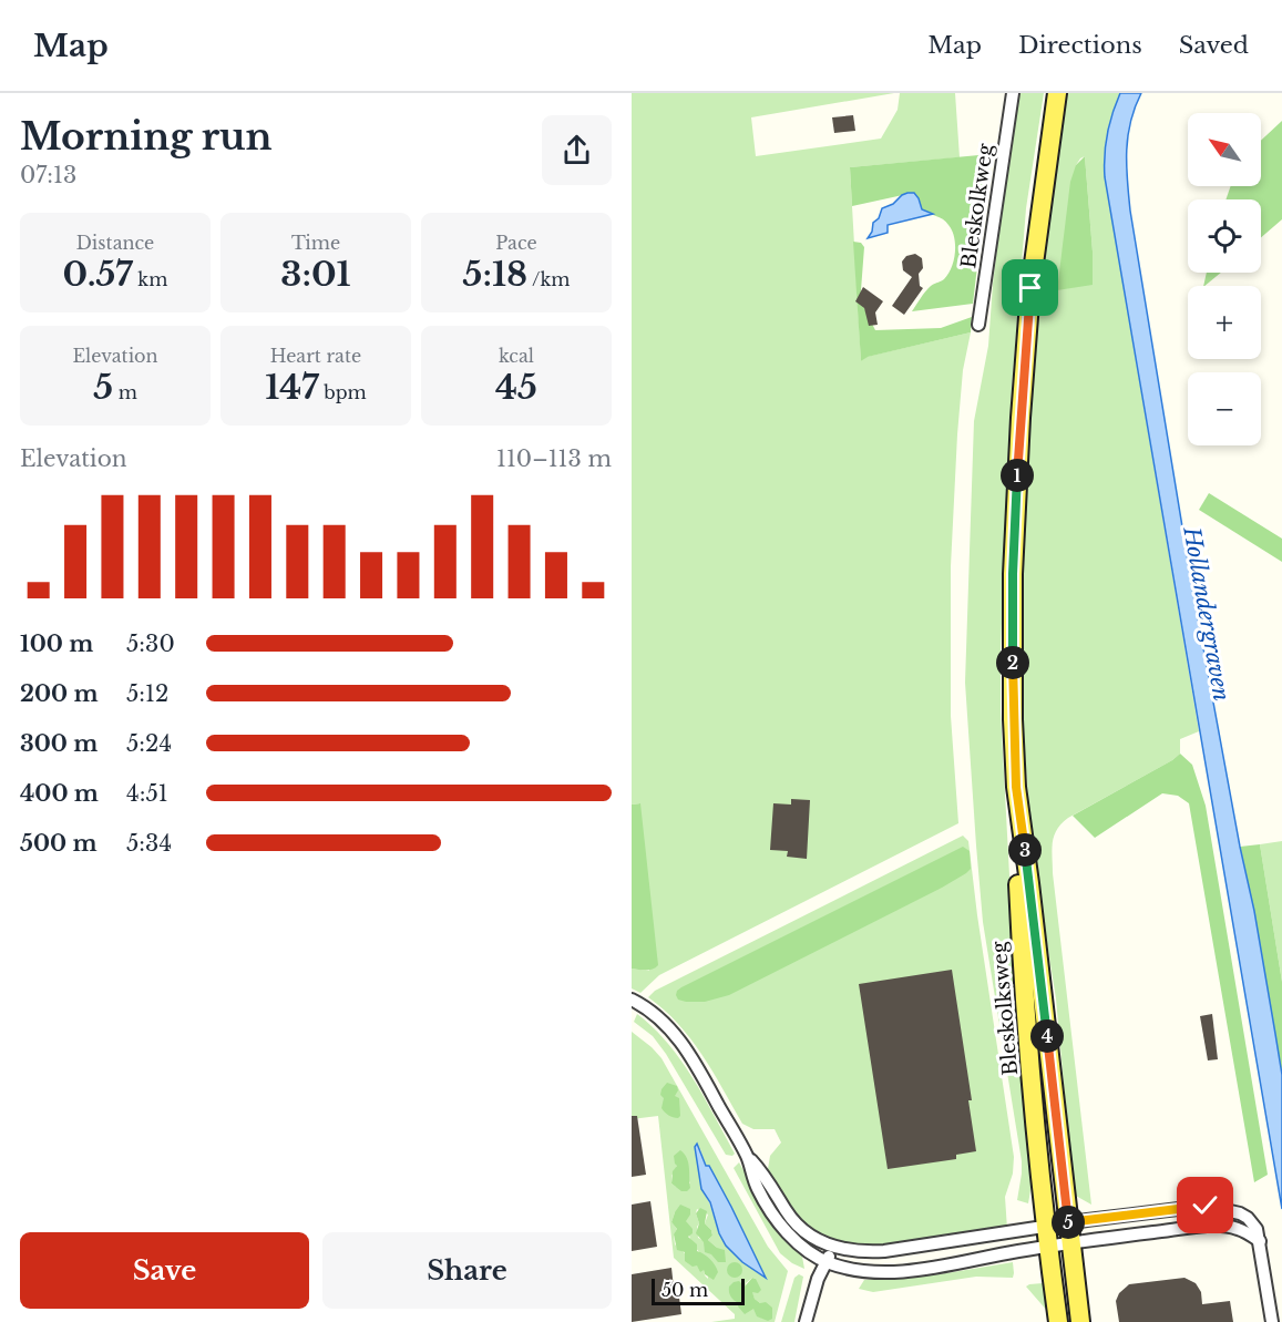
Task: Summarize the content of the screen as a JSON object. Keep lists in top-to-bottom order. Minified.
{"streets":{"main road":["Bleskolksweg"],"street":["Bleskolkweg"]},"water":["Hollandergraven"],"scale_bar":"50 m","north":"top left","page":{"header":"Map","nav":["Map","Directions","Saved"],"heading":["Morning run","07:13"],"map_buttons":["+","−"],"stats":[["Distance","0.57 km"],["Time","3:01"],["Pace","5:18 /km"],["Elevation","5 m"],["Heart rate","147 bpm"],["kcal","45"]],"chart":["Elevation","110–113 m"],"pins":["1","2","3","4","5"],"list":[{"name":"100 m","note":"5:30"},{"name":"200 m","note":"5:12"},{"name":"300 m","note":"5:24"},{"name":"400 m","note":"4:51"},{"name":"500 m","note":"5:34"}],"buttons":["Save","Share"],"scale":"50 m"}}
